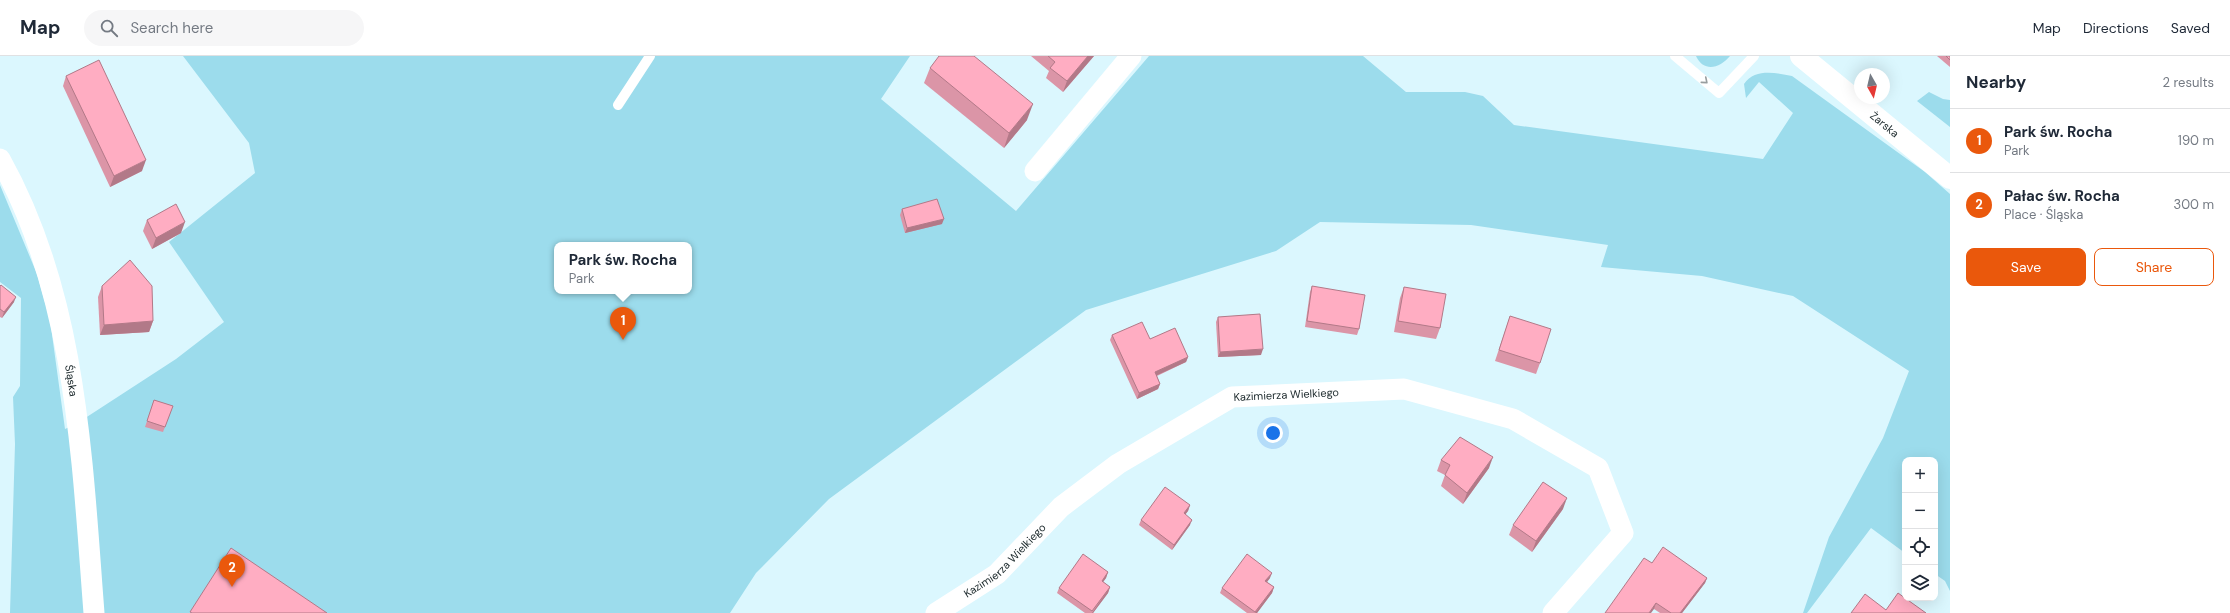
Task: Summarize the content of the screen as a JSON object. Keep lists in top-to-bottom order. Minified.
{"streets":{"street":["Żarska","Śląska","Kazimierza Wielkiego"]},"north":"bottom","page":{"header":"Map","search":"Search here","nav":["Map","Directions","Saved"],"heading":["Nearby","2 results"],"list":[{"mark":"1","name":"Park św. Rocha","note":"Park","value":"190 m"},{"mark":"2","name":"Pałac św. Rocha","note":"Place · Śląska","value":"300 m"}],"buttons":["Save","Share"],"popup":["Park św. Rocha","Park"],"pins":["1","2"],"map_buttons":["+","−"]}}
